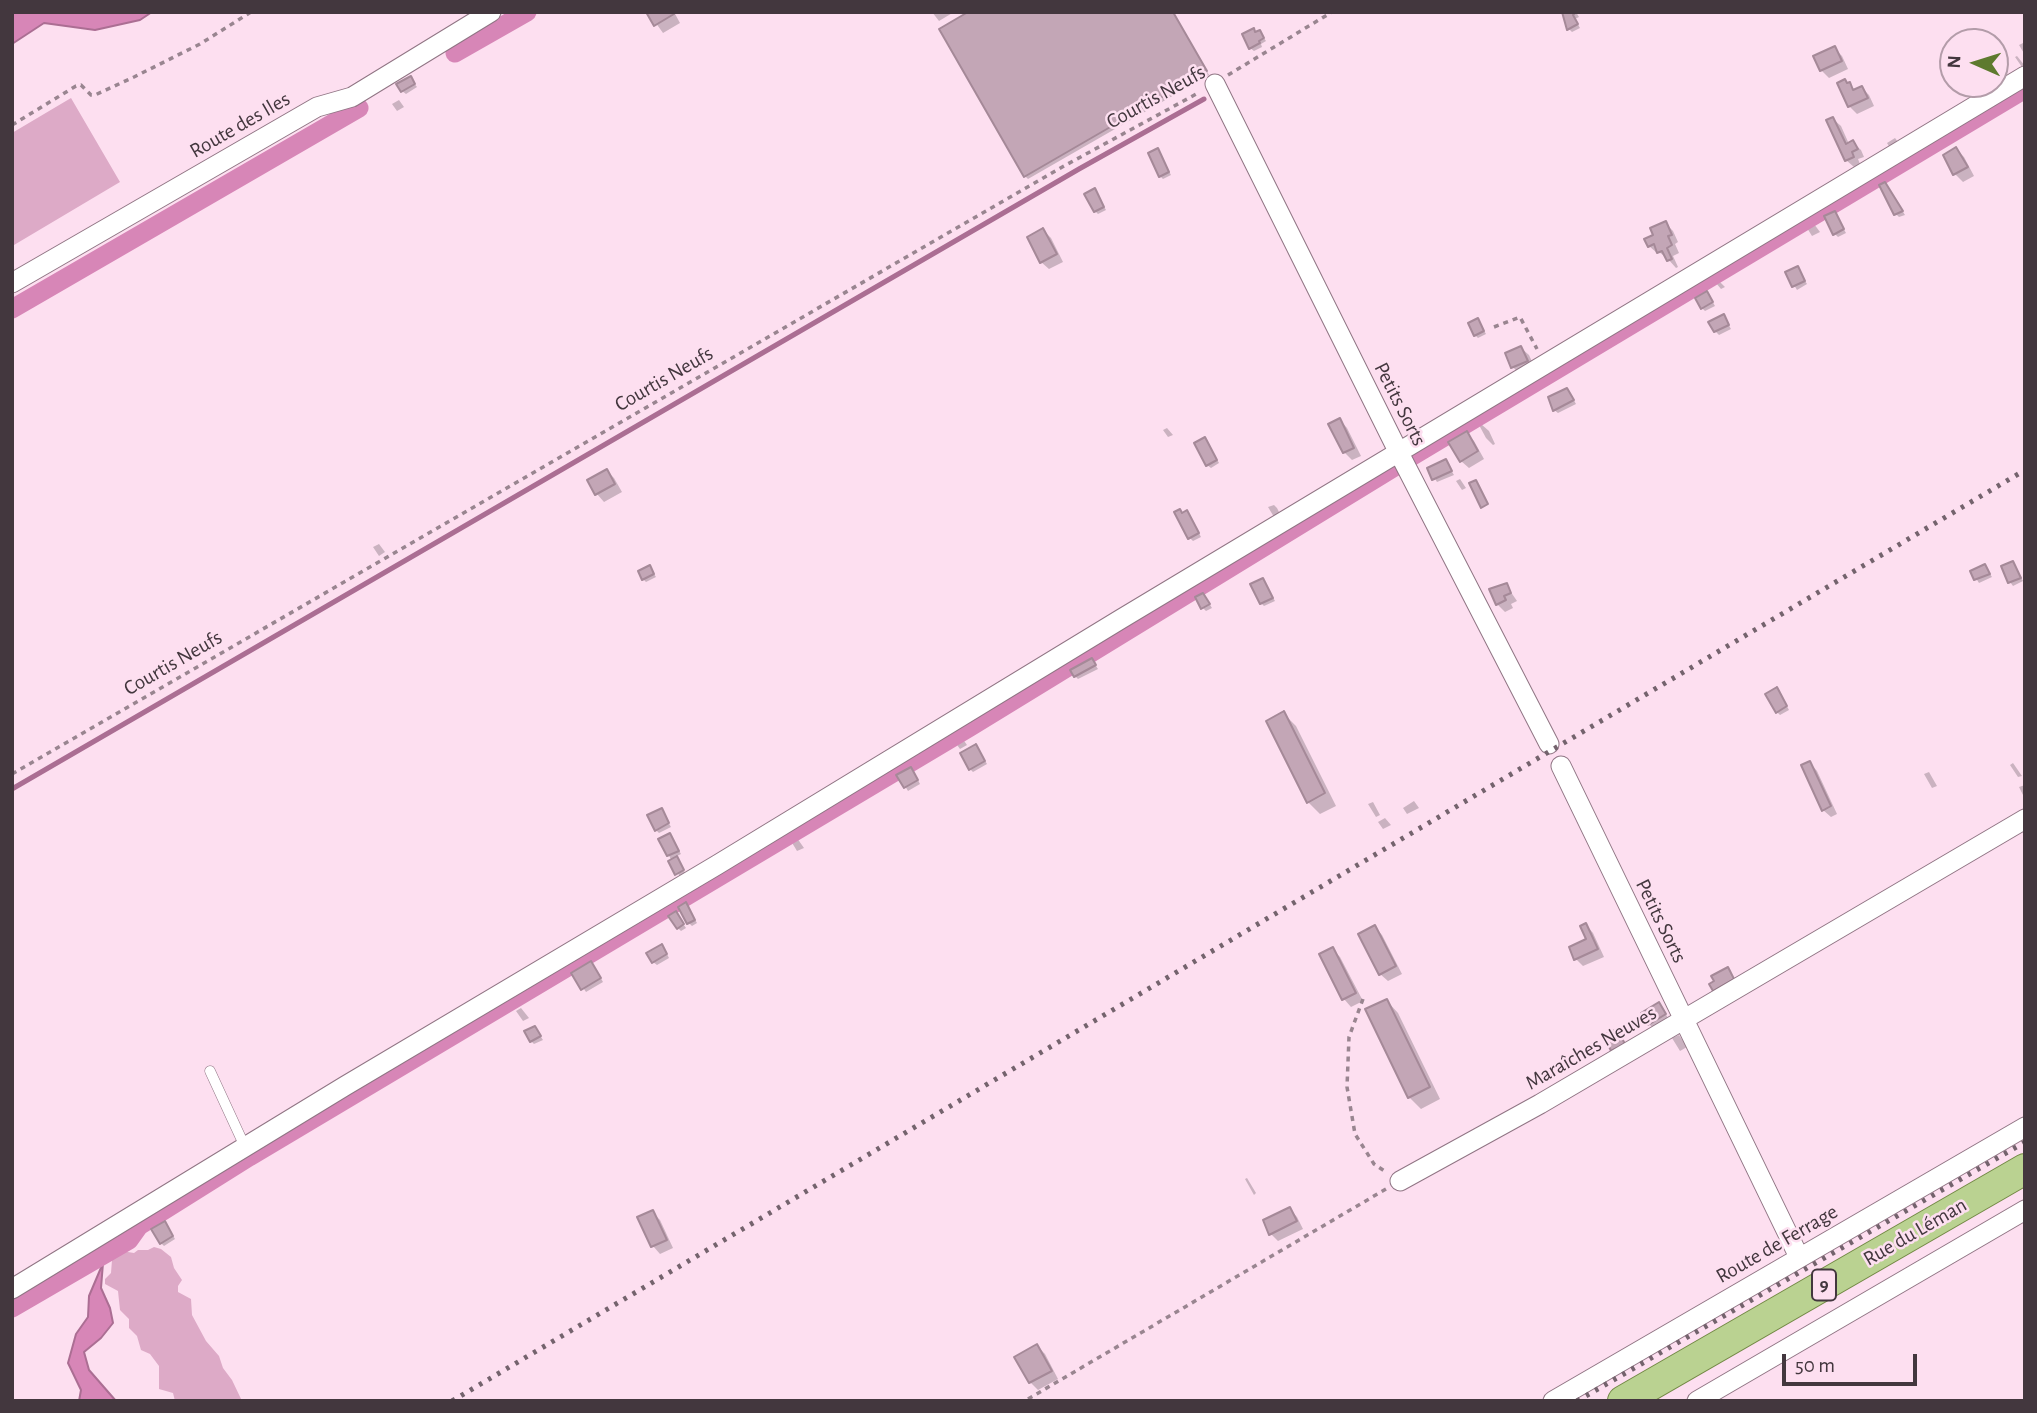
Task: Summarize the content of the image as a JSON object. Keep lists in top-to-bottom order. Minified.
{"streets":{"main road":["Rue du Léman","9"],"street":["Route des Iles","Petits Sorts","Maraîches Neuves","Route de Ferrage"],"path":["Courtis Neufs"]},"crossings":[["Courtis Neufs","Petits Sorts"],["Petits Sorts","Maraîches Neuves"],["Maraîches Neuves","Route de Ferrage"]],"scale_bar":"50 m","north":"left"}
